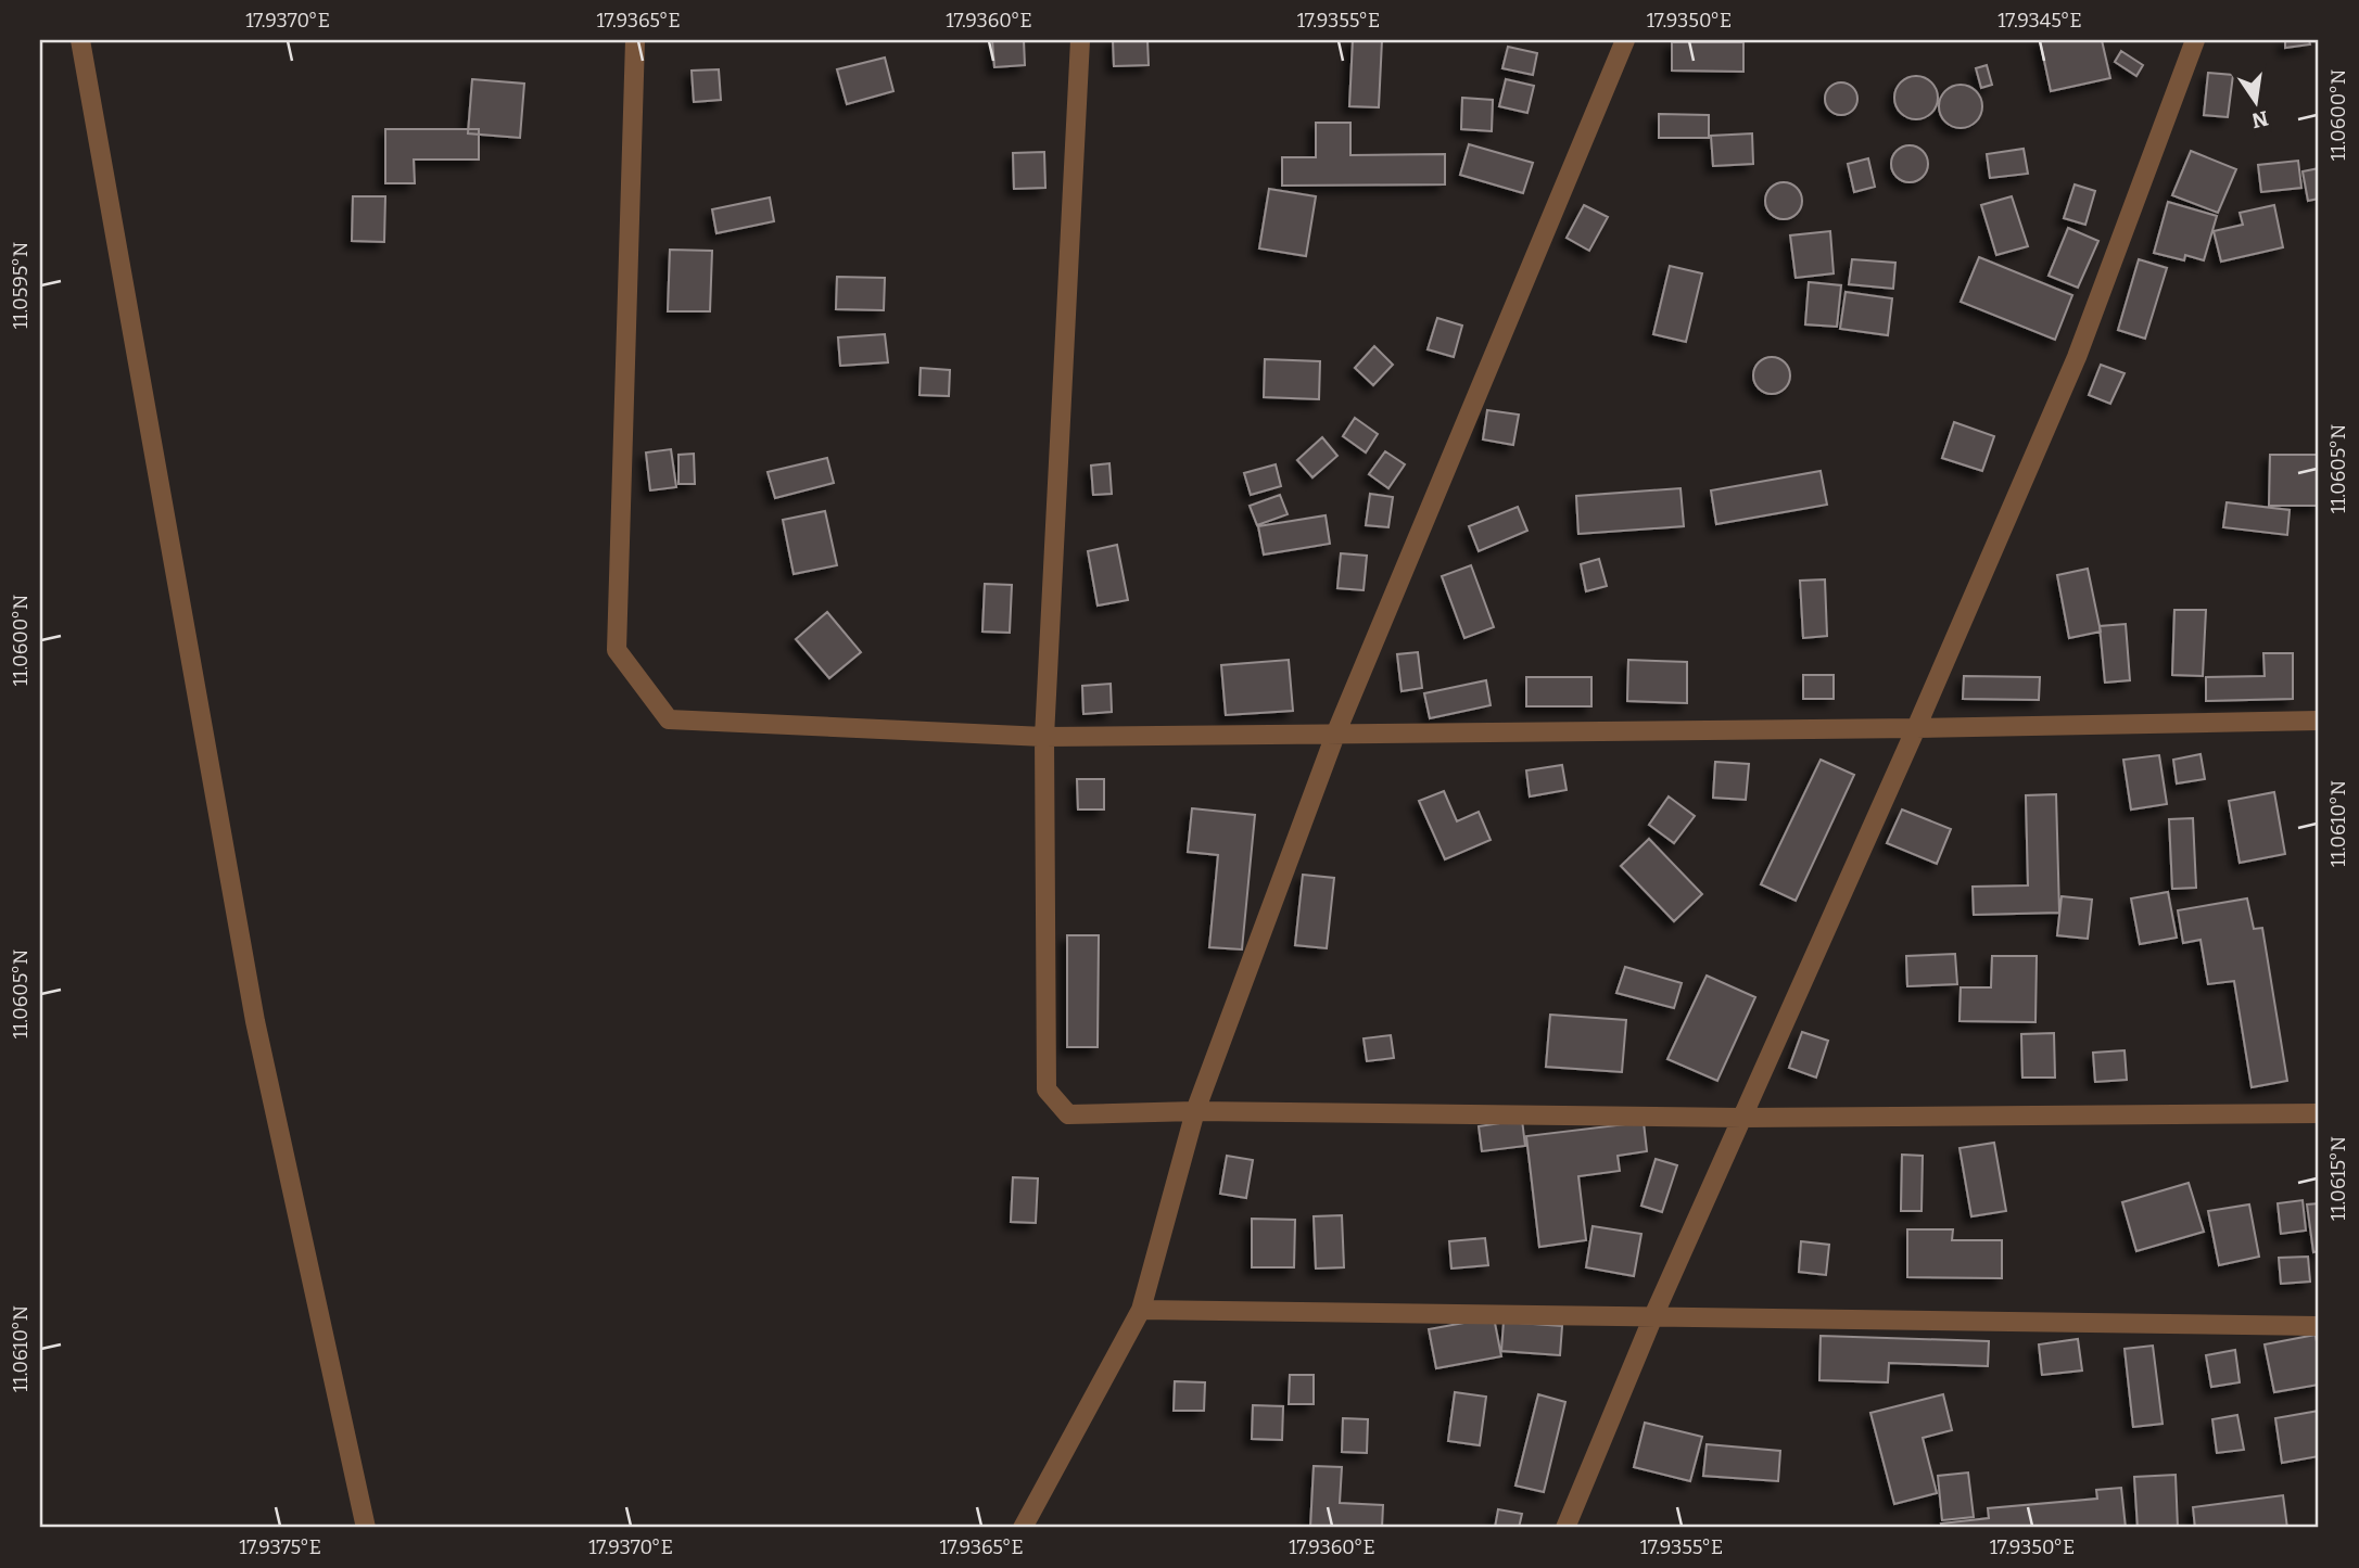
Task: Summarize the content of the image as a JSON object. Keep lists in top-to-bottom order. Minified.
{"north":"bottom","coordinates":["17.9370°E","17.9365°E","17.9360°E","17.9355°E","17.9350°E","17.9345°E","11.0600°N","11.0595°N","11.0605°N","11.0610°N","11.0615°N","17.9375°E"]}
